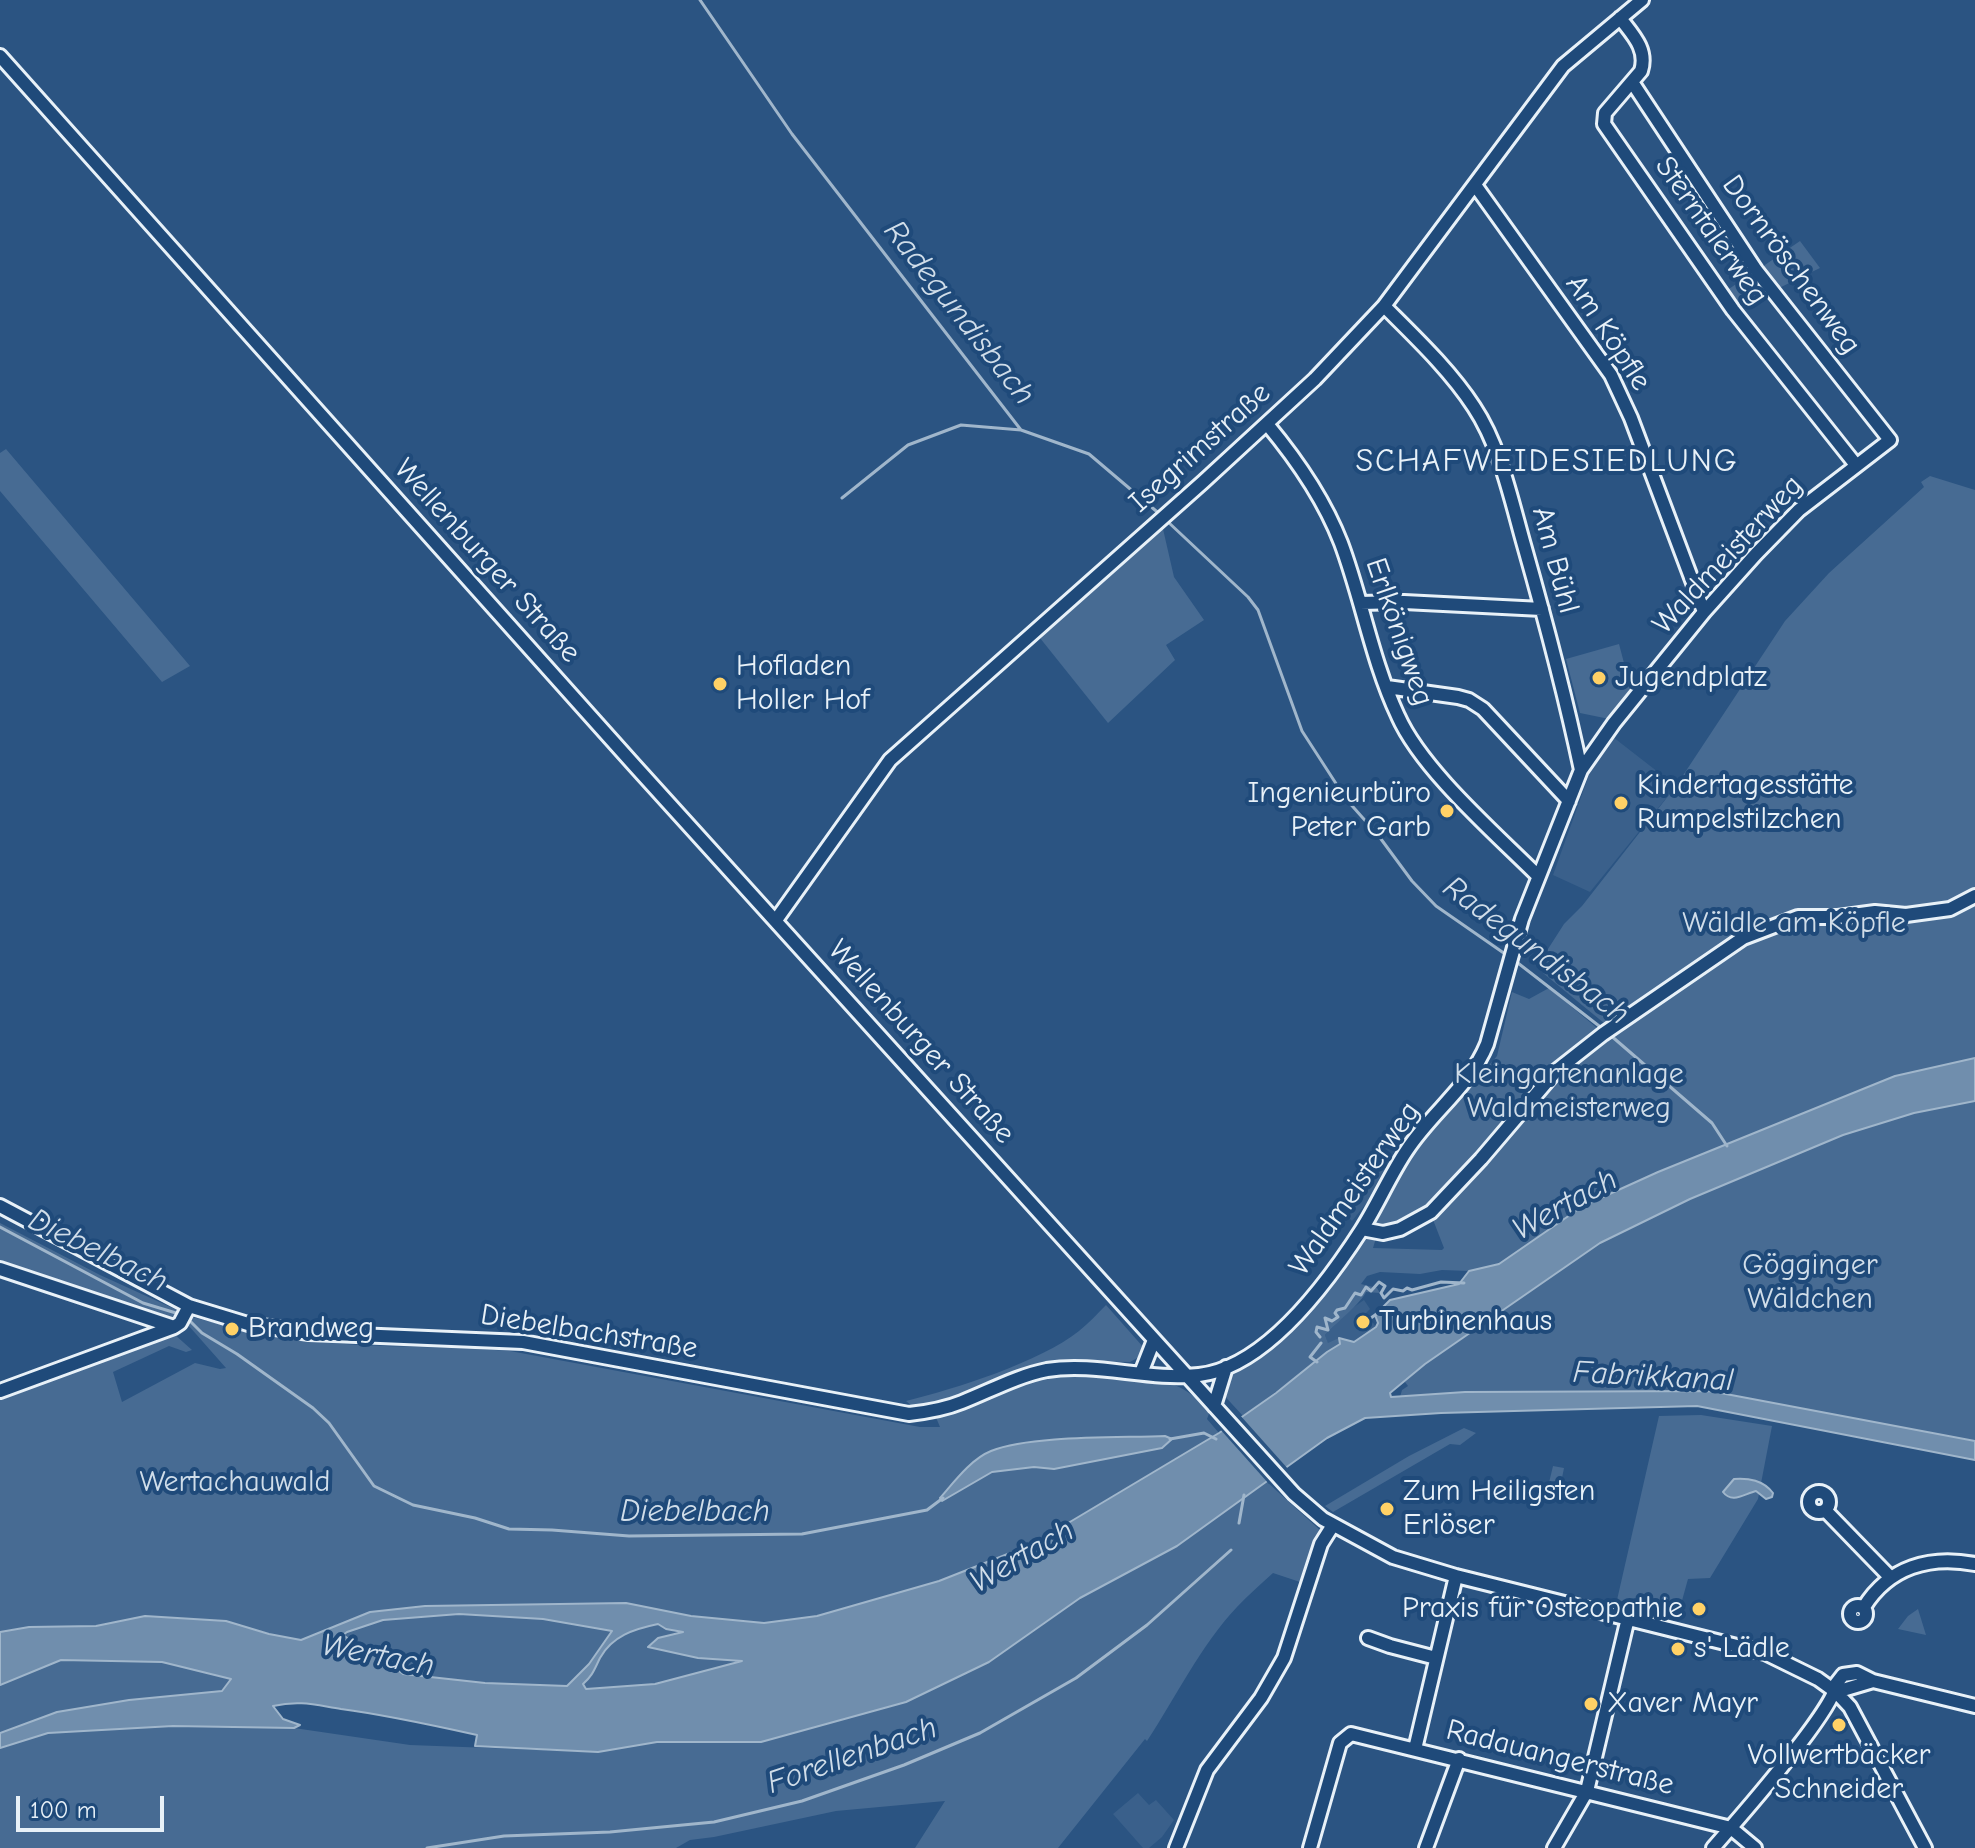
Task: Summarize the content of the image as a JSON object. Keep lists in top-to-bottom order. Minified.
{"streets":{"street":["Sterntalerweg","Dornröschenweg","Am Köpfle","Isegrimstraße","Waldmeisterweg","Am Bühl","Wellenburger Straße","Erlkönigweg","Diebelbachstraße","Radauangerstraße"]},"crossings":[["Sterntalerweg","Dornröschenweg"],["Sterntalerweg","Isegrimstraße"],["Sterntalerweg","Waldmeisterweg"],["Dornröschenweg","Waldmeisterweg"],["Am Köpfle","Isegrimstraße"],["Am Köpfle","Waldmeisterweg"],["Isegrimstraße","Am Bühl"],["Isegrimstraße","Wellenburger Straße"],["Isegrimstraße","Erlkönigweg"],["Waldmeisterweg","Am Bühl"],["Waldmeisterweg","Wellenburger Straße"],["Waldmeisterweg","Erlkönigweg"],["Waldmeisterweg","Diebelbachstraße"],["Wellenburger Straße","Diebelbachstraße"]],"districts":["SCHAFWEIDESIEDLUNG"],"water":["Radegundisbach","Wertach","Diebelbach","Fabrikkanal","Forellenbach"],"parks":["Wäldle am Köpfle","Kleingartenanlage Waldmeisterweg","Gögginger Wäldchen","Wertachauwald"],"places":["Jugendplatz","Hofladen Holler Hof","Kindertagesstätte Rumpelstilzchen","Ingenieurbüro Peter Garb","Turbinenhaus","Brandweg","Zum Heiligsten Erlöser","Praxis für Osteopathie","s' Lädle","Xaver Mayr","Vollwertbäcker Schneider"],"scale_bar":"100 m"}
